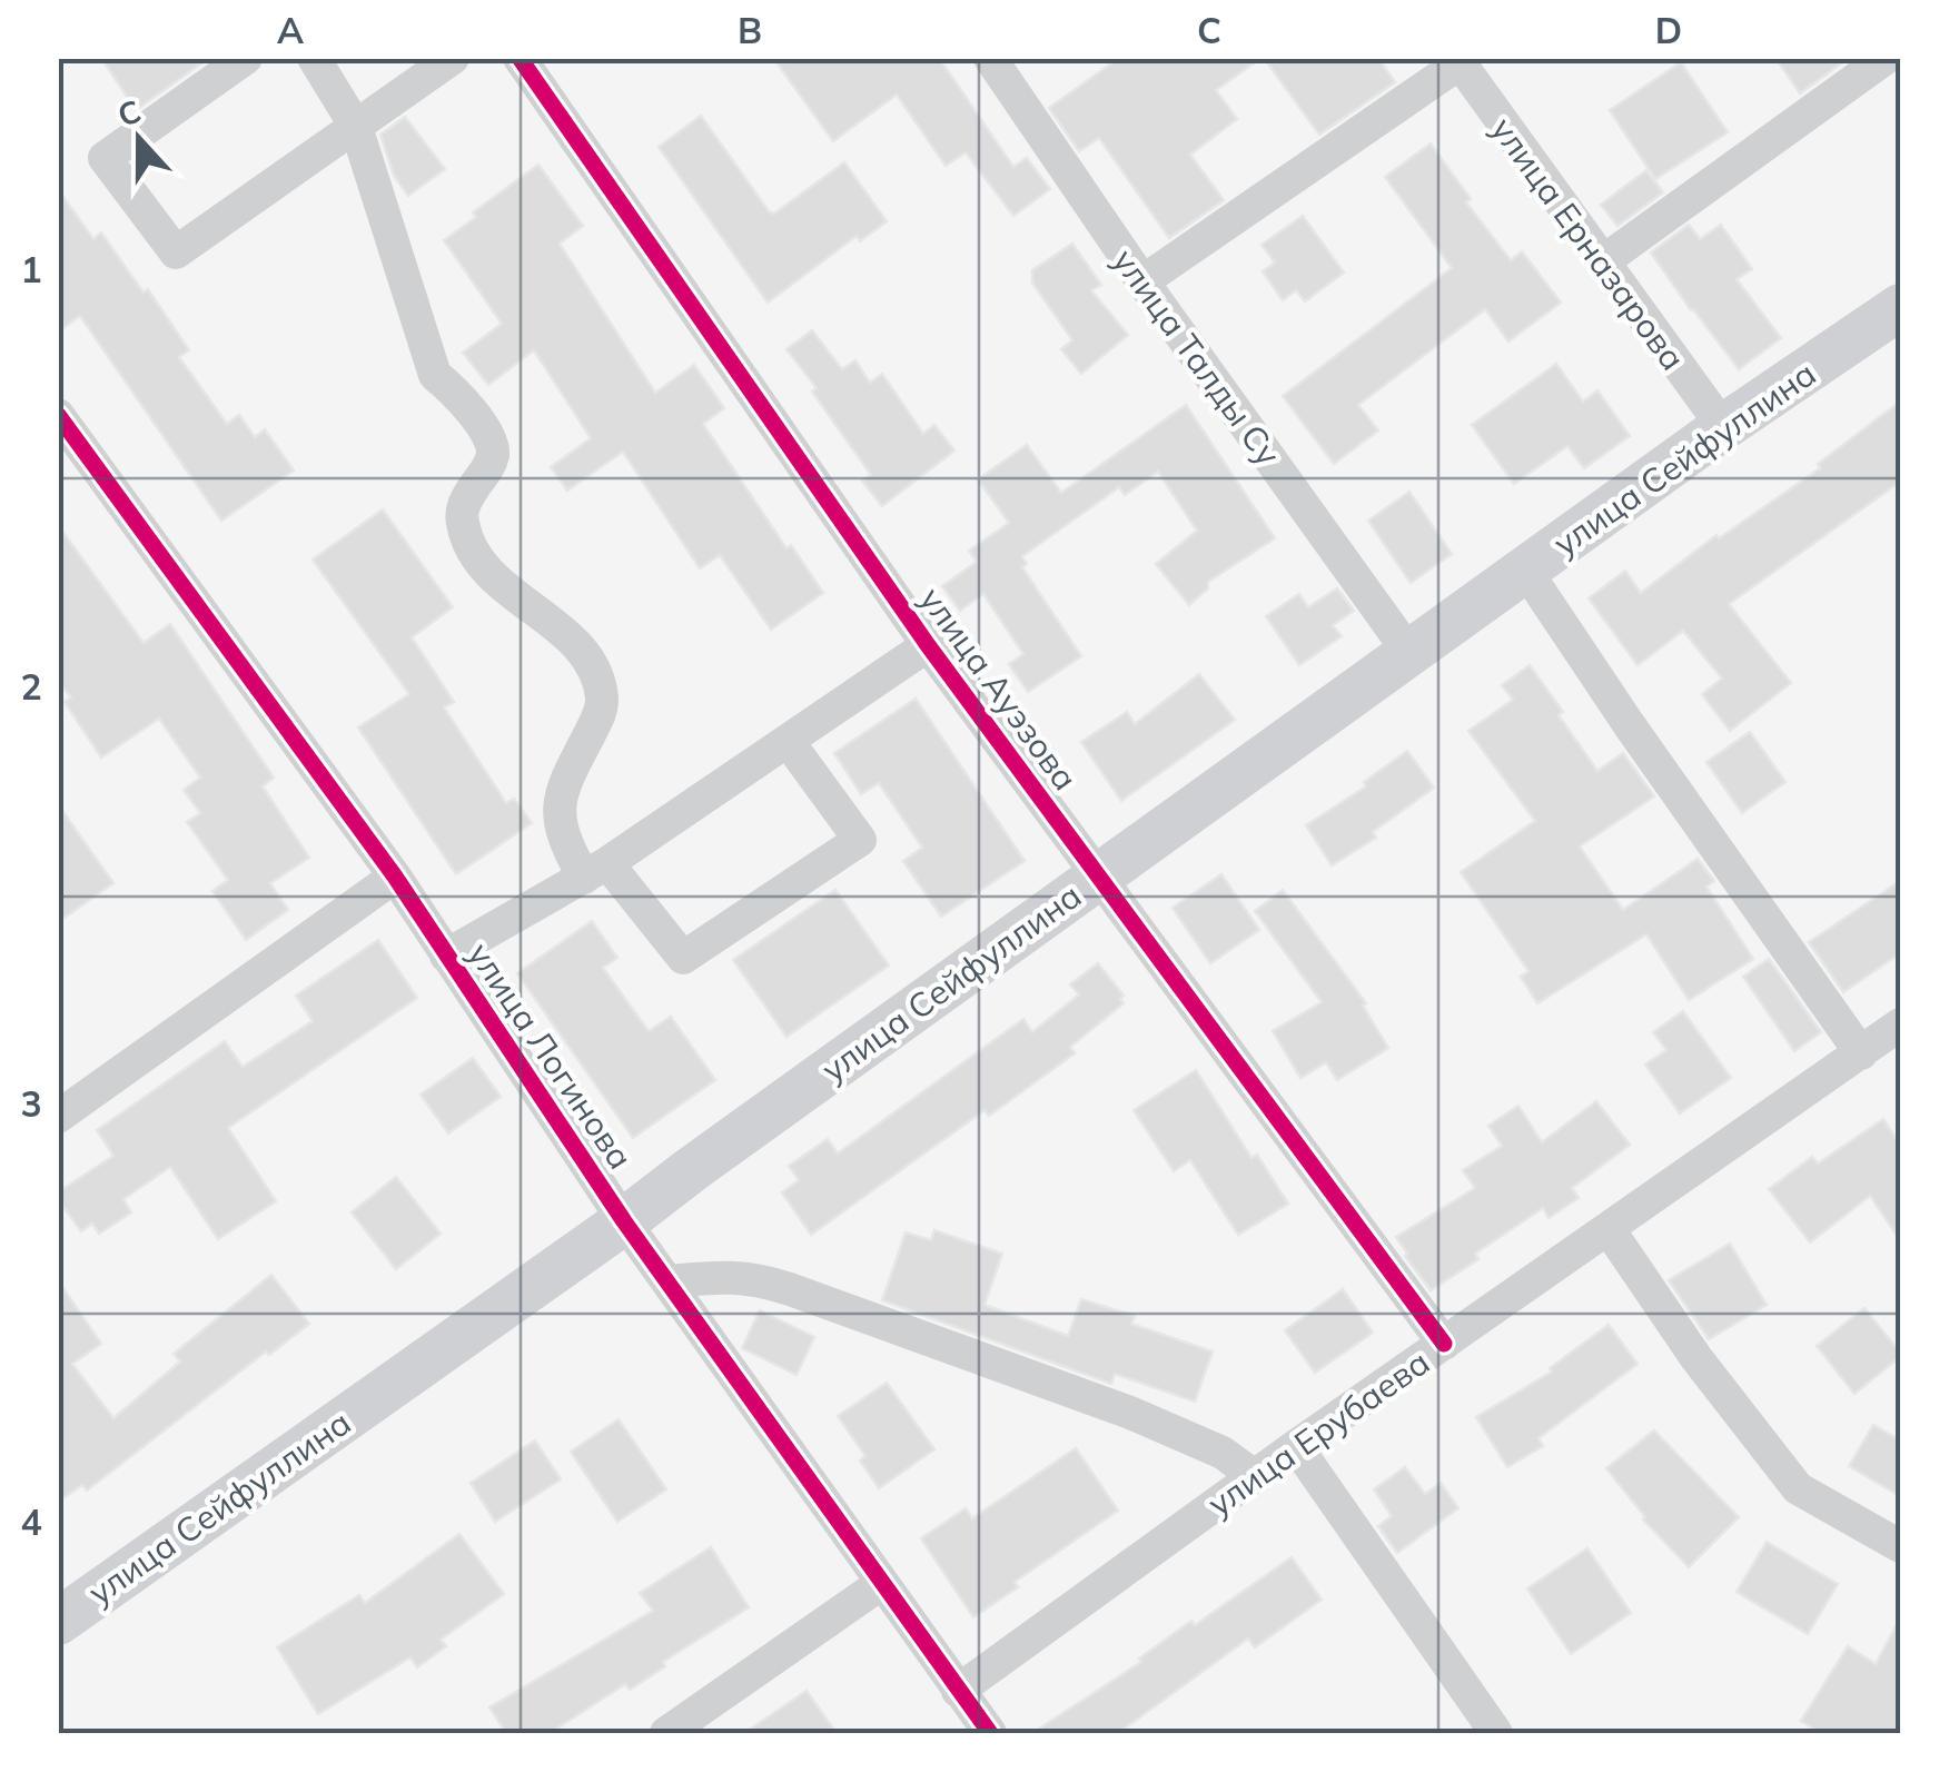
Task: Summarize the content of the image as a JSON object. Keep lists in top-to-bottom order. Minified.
{"streets":{"main road":["улица Сейфуллина"],"street":["улица Ерназарова","улица Талды Су","улица Ауэзова","улица Логинова","улица Ерубаева"]},"crossings":[["улица Ерназарова","улица Сейфуллина"],["улица Талды Су","улица Сейфуллина"],["улица Сейфуллина","улица Ауэзова"],["улица Сейфуллина","улица Логинова"],["улица Ауэзова","улица Ерубаева"],["улица Логинова","улица Ерубаева"]],"north":"top","grid":{"columns":["A","B","C","D"],"rows":["1","2","3","4"]}}
